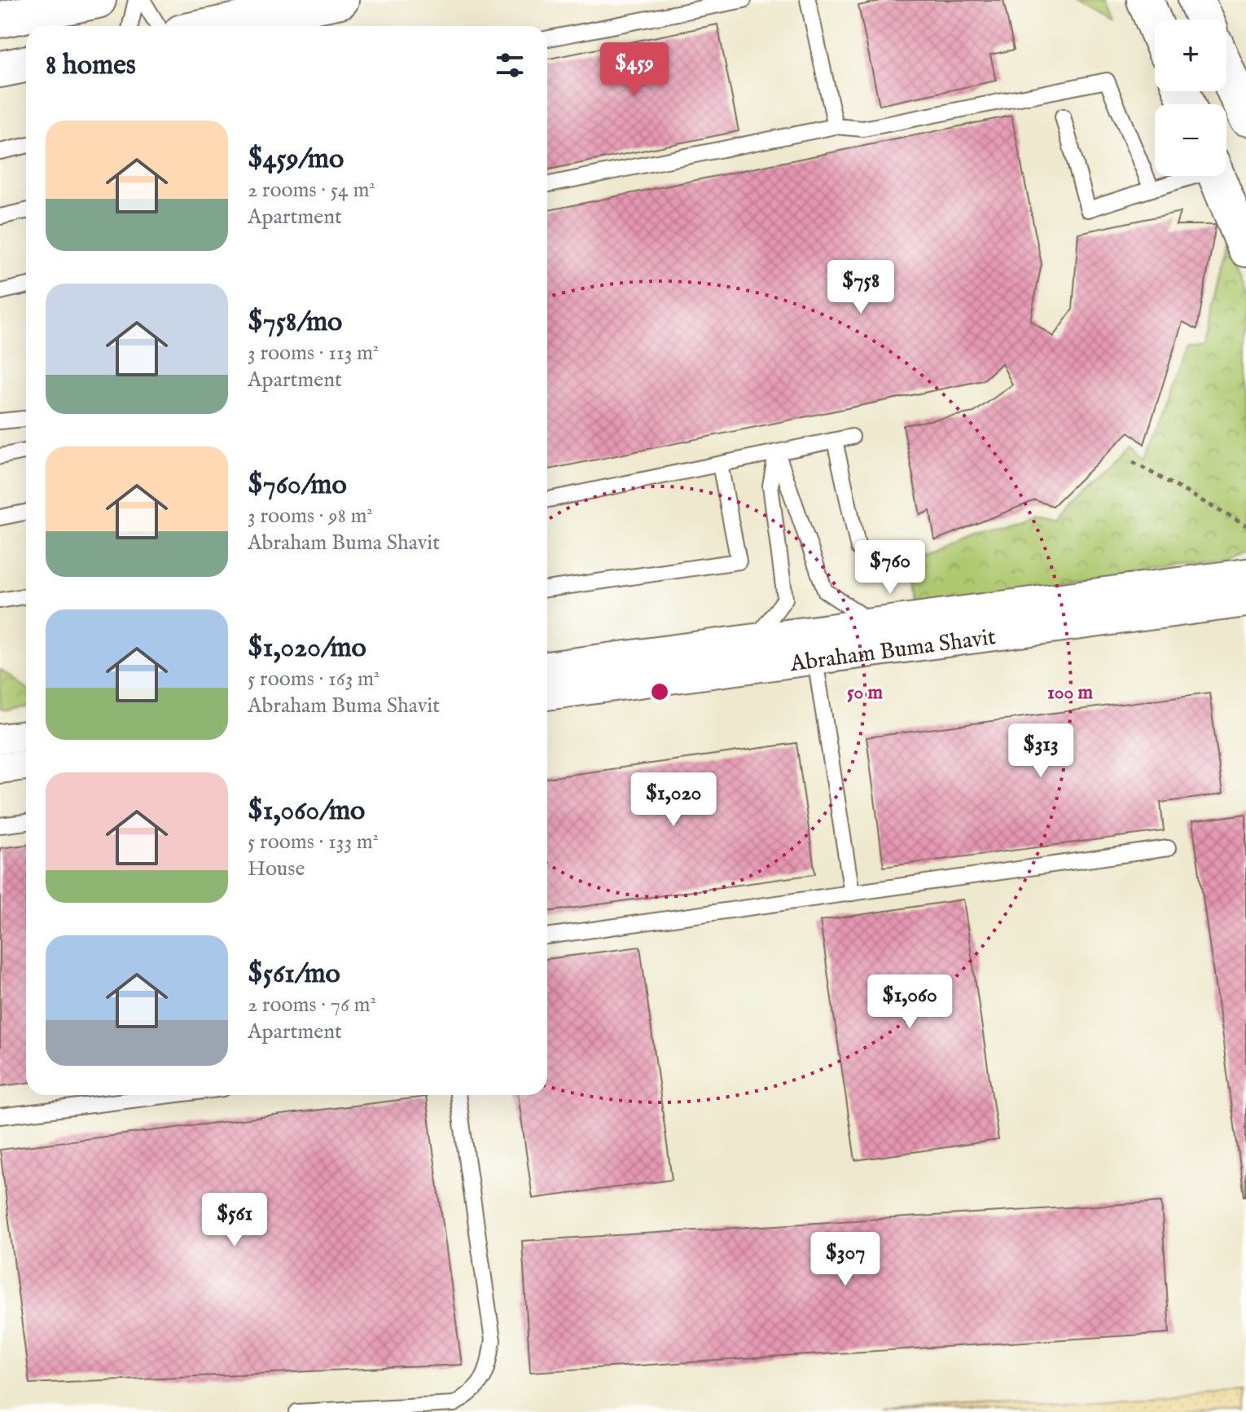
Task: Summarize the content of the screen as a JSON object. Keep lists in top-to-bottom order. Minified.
{"streets":{"street":["Abraham Buma Shavit"]},"page":{"map_buttons":["+","−"],"heading":"8 homes","price":["$459","$758","$760","$313","$1,020","$1,060","$561","$307"],"list":[{"name":"$459/mo","note":"2 rooms · 54 m² · Apartment"},{"name":"$758/mo","note":"3 rooms · 113 m² · Apartment"},{"name":"$760/mo","note":"3 rooms · 98 m² · Abraham Buma Shavit"},{"name":"$1,020/mo","note":"5 rooms · 163 m² · Abraham Buma Shavit"},{"name":"$1,060/mo","note":"5 rooms · 133 m² · House"},{"name":"$561/mo","note":"2 rooms · 76 m² · Apartment"}]},"rings":["50 m","100 m"]}
